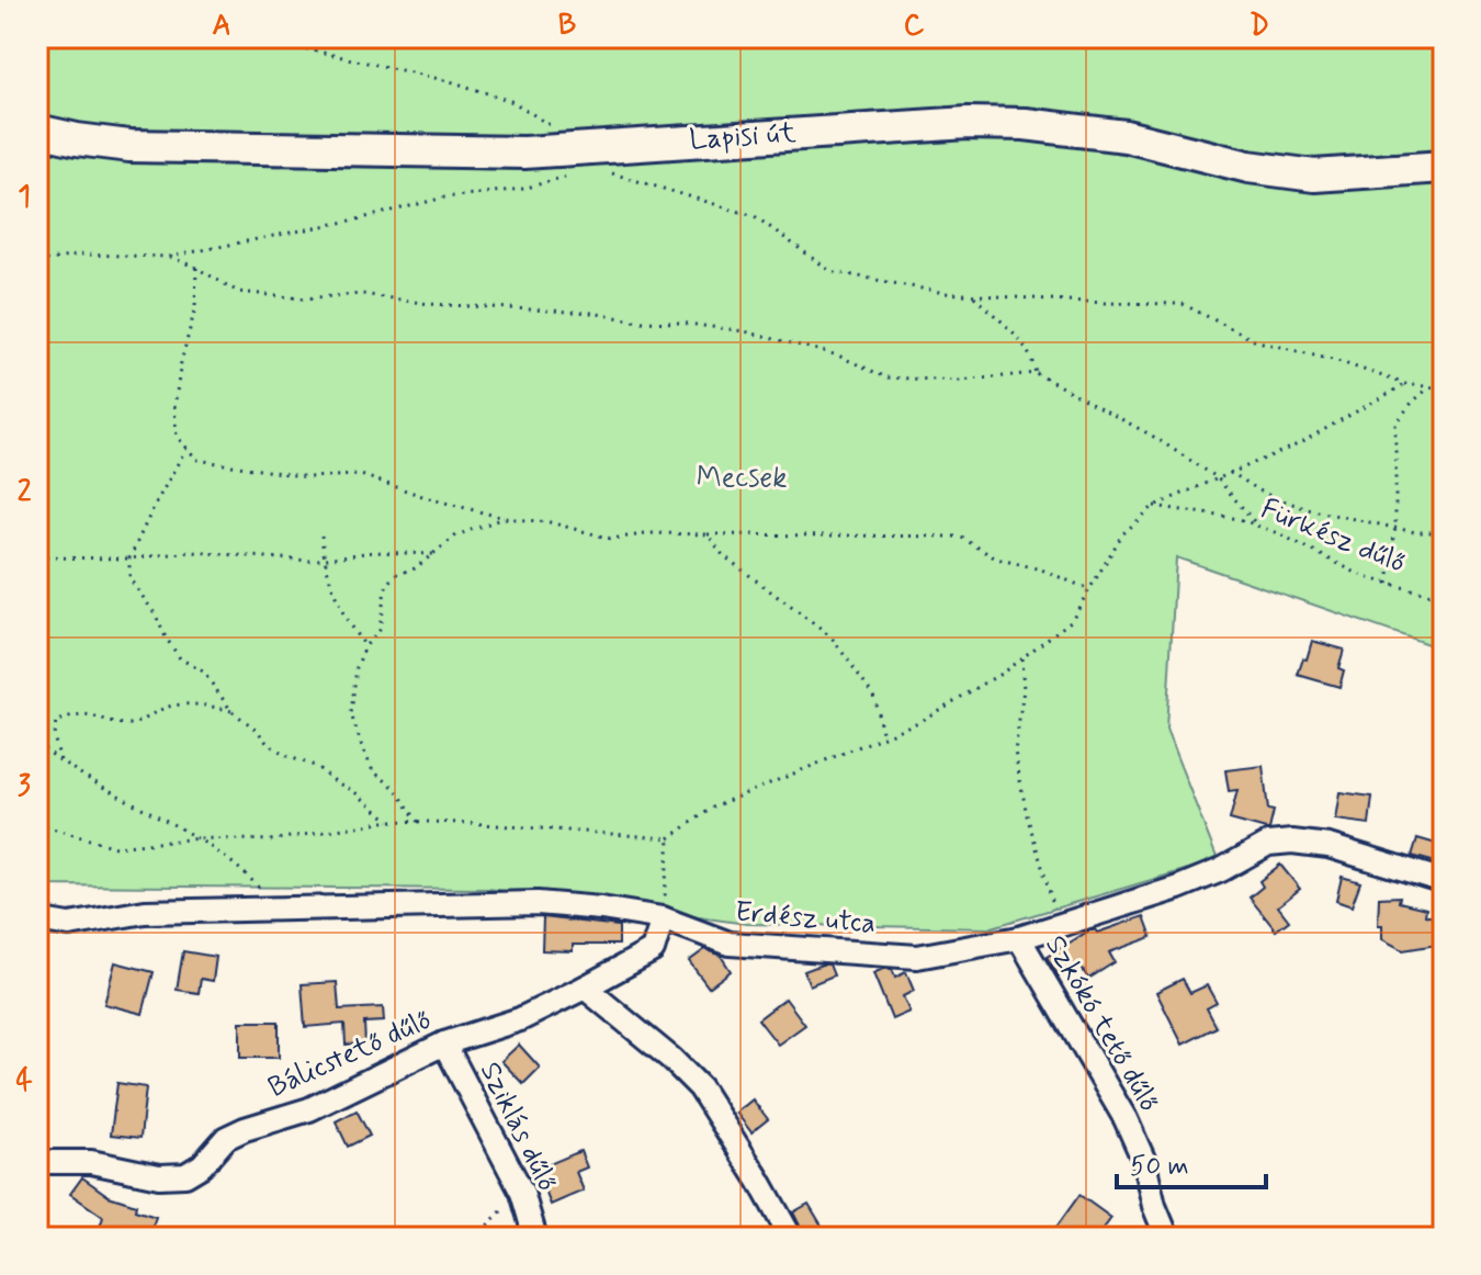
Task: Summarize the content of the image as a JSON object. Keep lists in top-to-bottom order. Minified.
{"streets":{"street":["Lapisi út","Erdész utca","Szkókó tető dűlő","Bálicstető dűlő","Sziklás dűlő"],"path":["Fürkész dűlő"]},"crossings":[["Erdész utca","Szkókó tető dűlő"],["Erdész utca","Bálicstető dűlő"],["Bálicstető dűlő","Sziklás dűlő"]],"parks":["Mecsek"],"scale_bar":"50 m","grid":{"columns":["A","B","C","D"],"rows":["1","2","3","4"]}}
